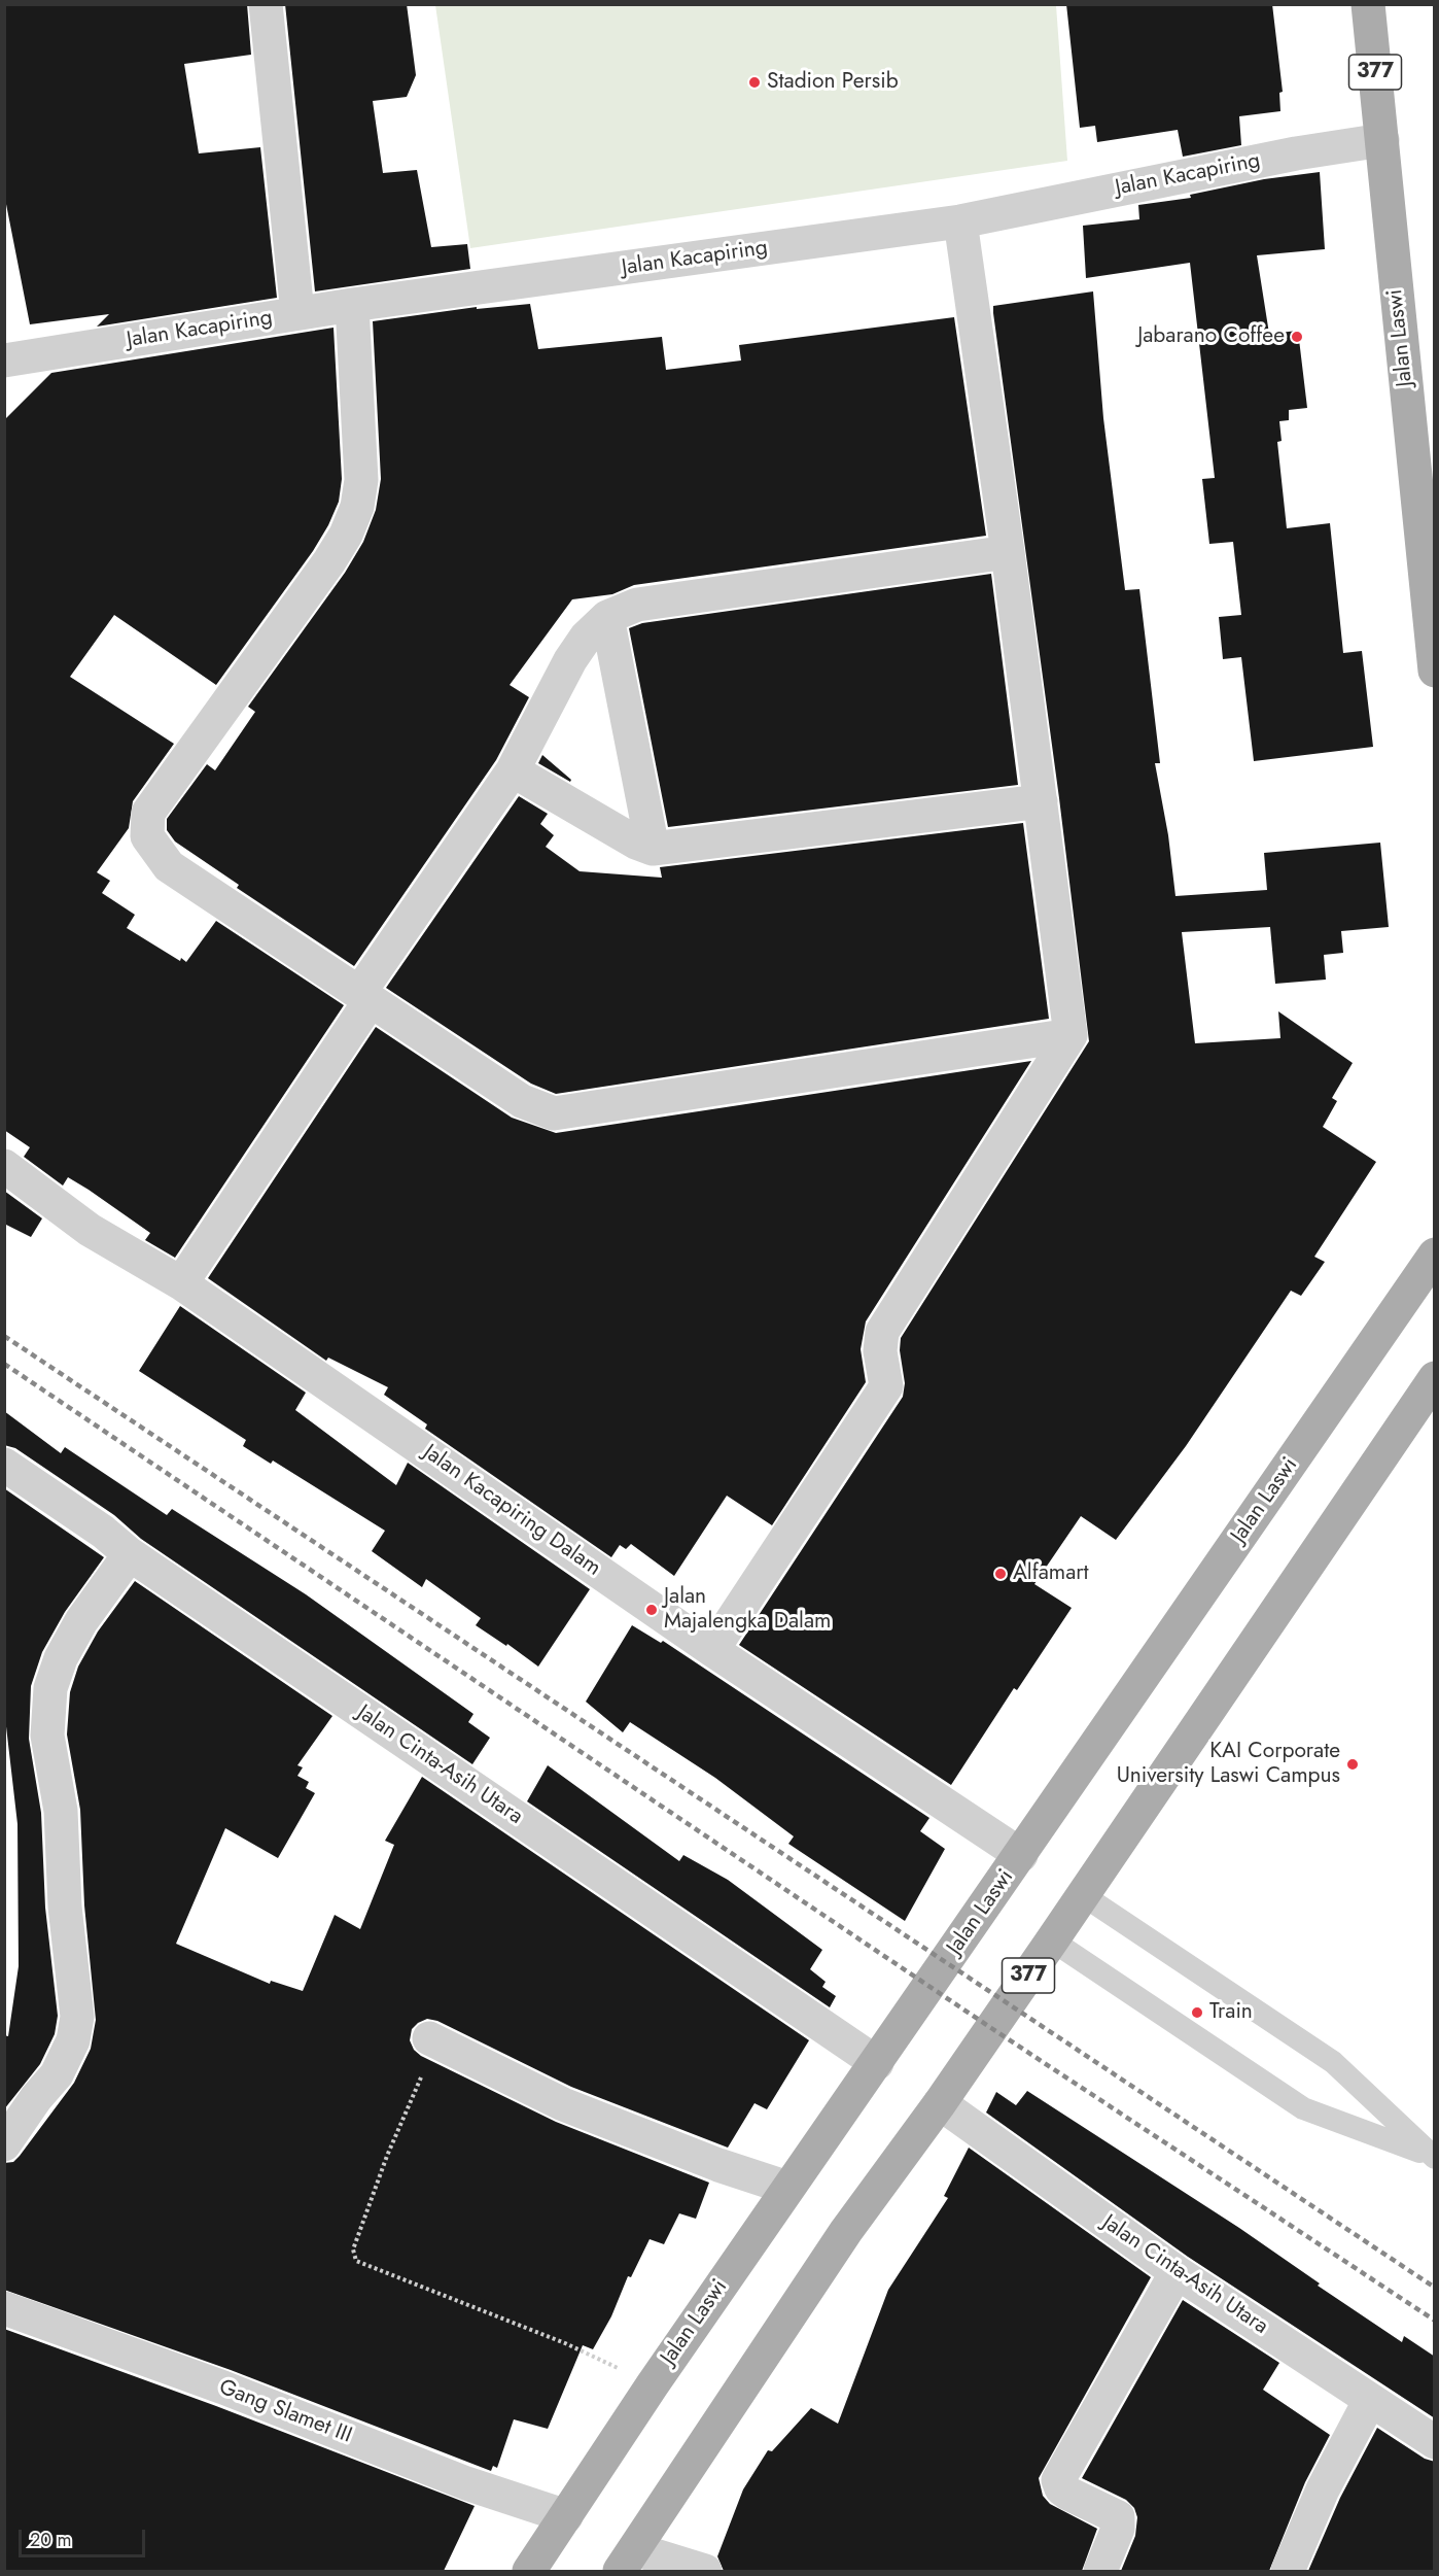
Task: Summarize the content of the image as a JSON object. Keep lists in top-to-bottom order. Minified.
{"streets":{"main road":["377","Jalan Laswi"],"street":["Jalan Kacapiring","Jalan Kacapiring Dalam","Jalan Cinta-Asih Utara","Gang Slamet III"]},"crossings":[["377","Jalan Cinta-Asih Utara"],["Jalan Kacapiring","Jalan Laswi"],["Jalan Laswi","Jalan Kacapiring Dalam"],["Jalan Laswi","Jalan Cinta-Asih Utara"],["Jalan Laswi","Gang Slamet III"]],"places":["Stadion Persib","Jabarano Coffee","Alfamart","Jalan Majalengka Dalam","KAI Corporate University Laswi Campus","Train"],"scale_bar":"20 m"}
